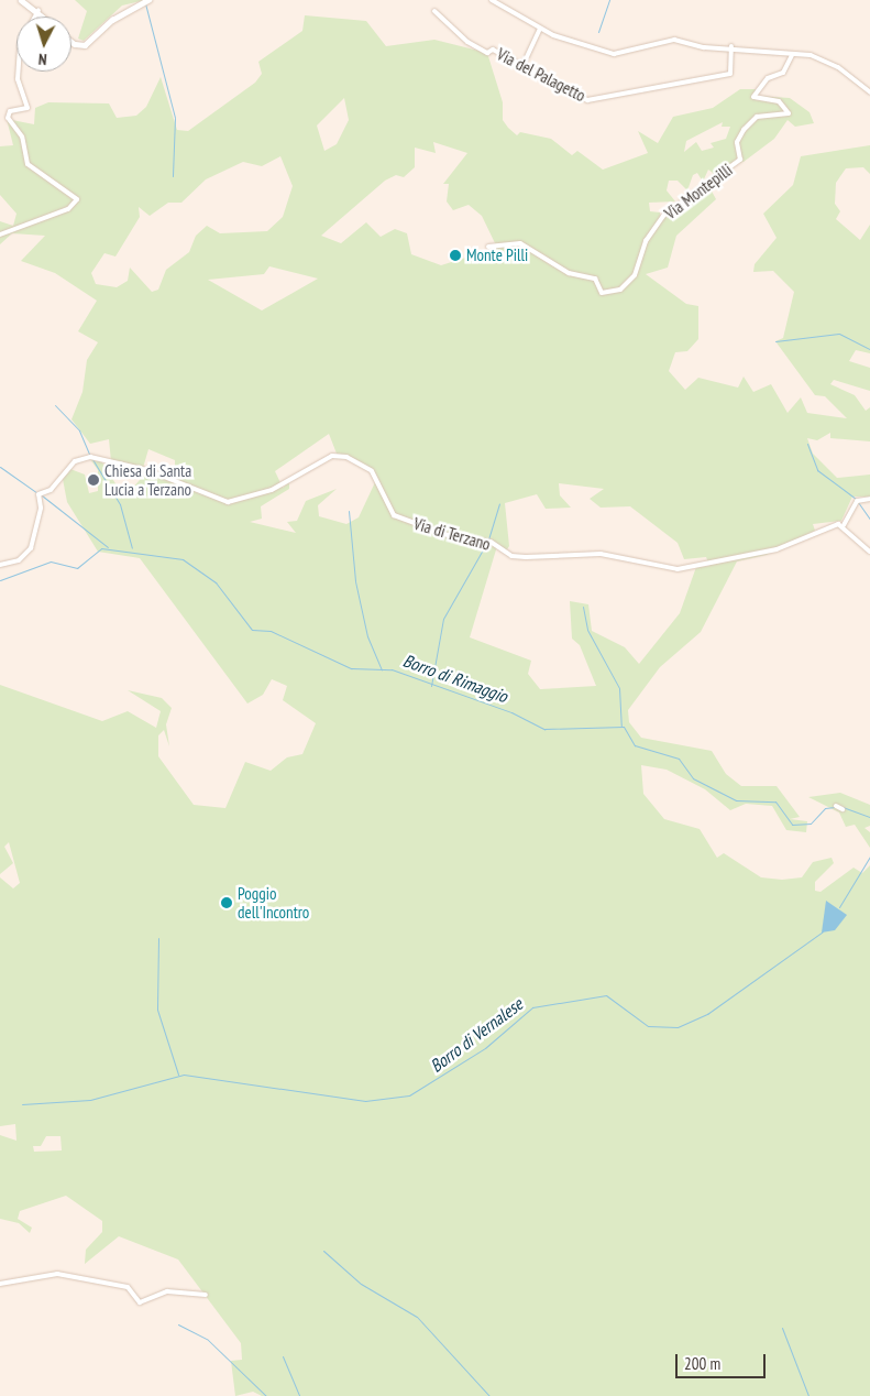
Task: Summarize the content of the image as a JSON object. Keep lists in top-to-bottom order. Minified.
{"streets":{"street":["Via del Palagetto","Via Montepilli","Via di Terzano"]},"water":["Borro di Rimaggio","Borro di Vernalese"],"places":["Monte Pilli","Chiesa di Santa Lucia a Terzano","Poggio dell'Incontro"],"scale_bar":"200 m","north":"bottom"}
